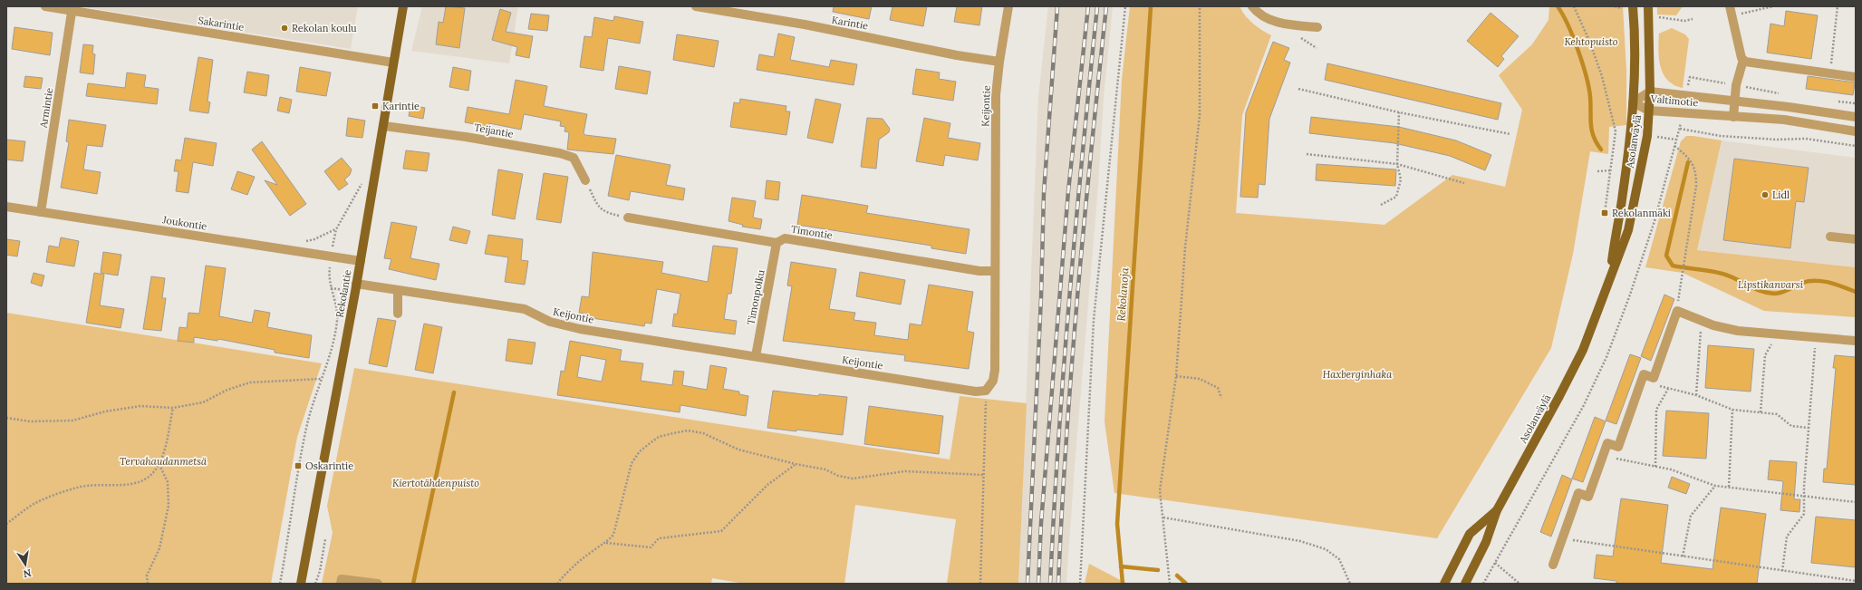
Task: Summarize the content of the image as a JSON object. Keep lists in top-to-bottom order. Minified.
{"streets":{"main road":["Asolanväylä","Rekolantie"],"street":["Karintie","Sakarintie","Valtimotie","Keijontie","Armintie","Teijantie","Joukontie","Timontie","Timonpolku"]},"crossings":[["Karintie","Keijontie"],["Sakarintie","Armintie"],["Sakarintie","Rekolantie"],["Valtimotie","Asolanväylä"],["Keijontie","Timontie"],["Keijontie","Rekolantie"],["Keijontie","Timonpolku"],["Armintie","Joukontie"],["Teijantie","Rekolantie"],["Joukontie","Rekolantie"],["Timontie","Timonpolku"]],"water":["Rekolanoja"],"parks":["Kehtopuisto","Lipstikanvarsi","Haxberginhaka","Tervahaudanmetsä","Kiertotähdenpuisto"],"places":{"other":["Rekolan koulu","Lidl"],"transit":["Karintie","Rekolanmäki","Oskarintie"]},"north":"bottom"}
